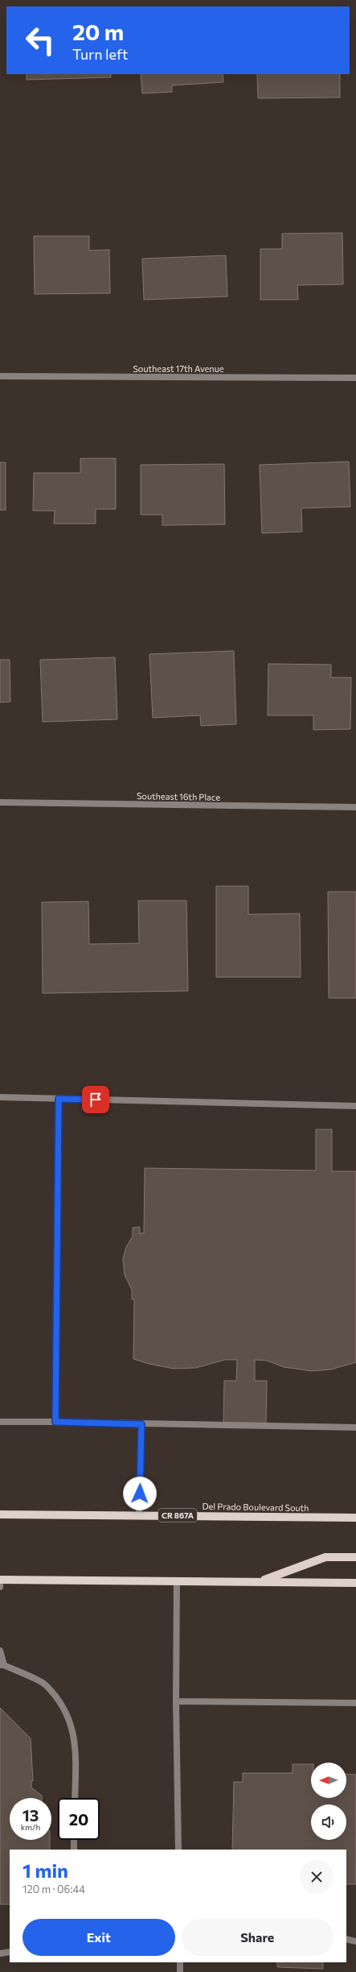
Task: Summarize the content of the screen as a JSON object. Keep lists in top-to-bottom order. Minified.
{"streets":{"main road":["Del Prado Boulevard South","CR 867A"],"street":["Southeast 17th Avenue","Southeast 16th Place"]},"north":"left","page":{"turn":["20 m","Turn left"],"speed":"13 km/h","limit":"20","heading":["1 min","120 m · 06:44"],"buttons":["Exit","Share"]}}
